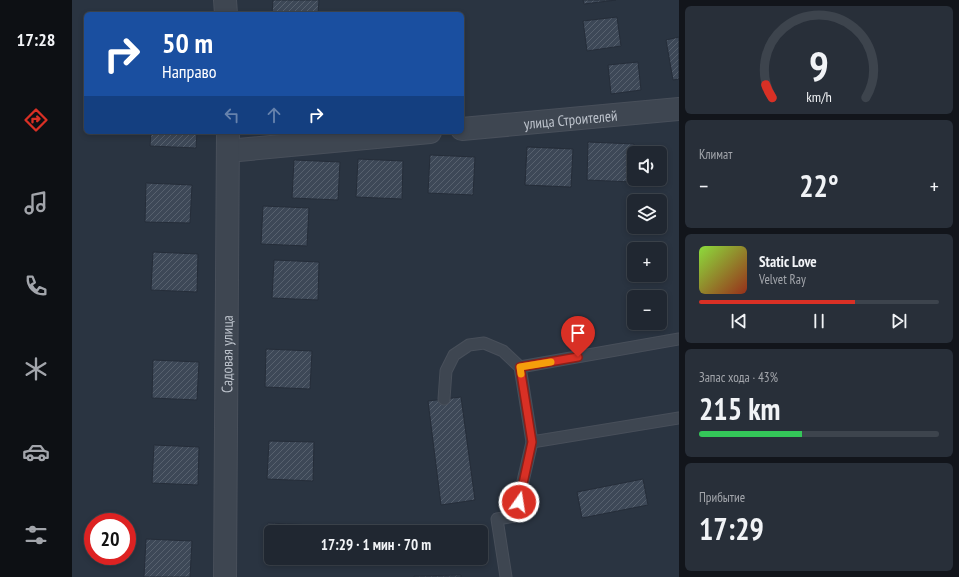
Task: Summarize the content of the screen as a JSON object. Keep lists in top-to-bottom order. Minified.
{"streets":{"street":["улица Строителей","Садовая улица"]},"page":{"tabs":"17:28","turn":["50 m","Направо"],"tile":["Климат",["Запас хода · 43%","215 km"],["Прибытие","17:29"]],"map_buttons":["+","−"],"heat":["−","22°","+"],"song":["Static Love","Velvet Ray"],"limit":"20","trip":"17:29 · 1 мин · 70 m","gauge":["9","km/h"]}}
